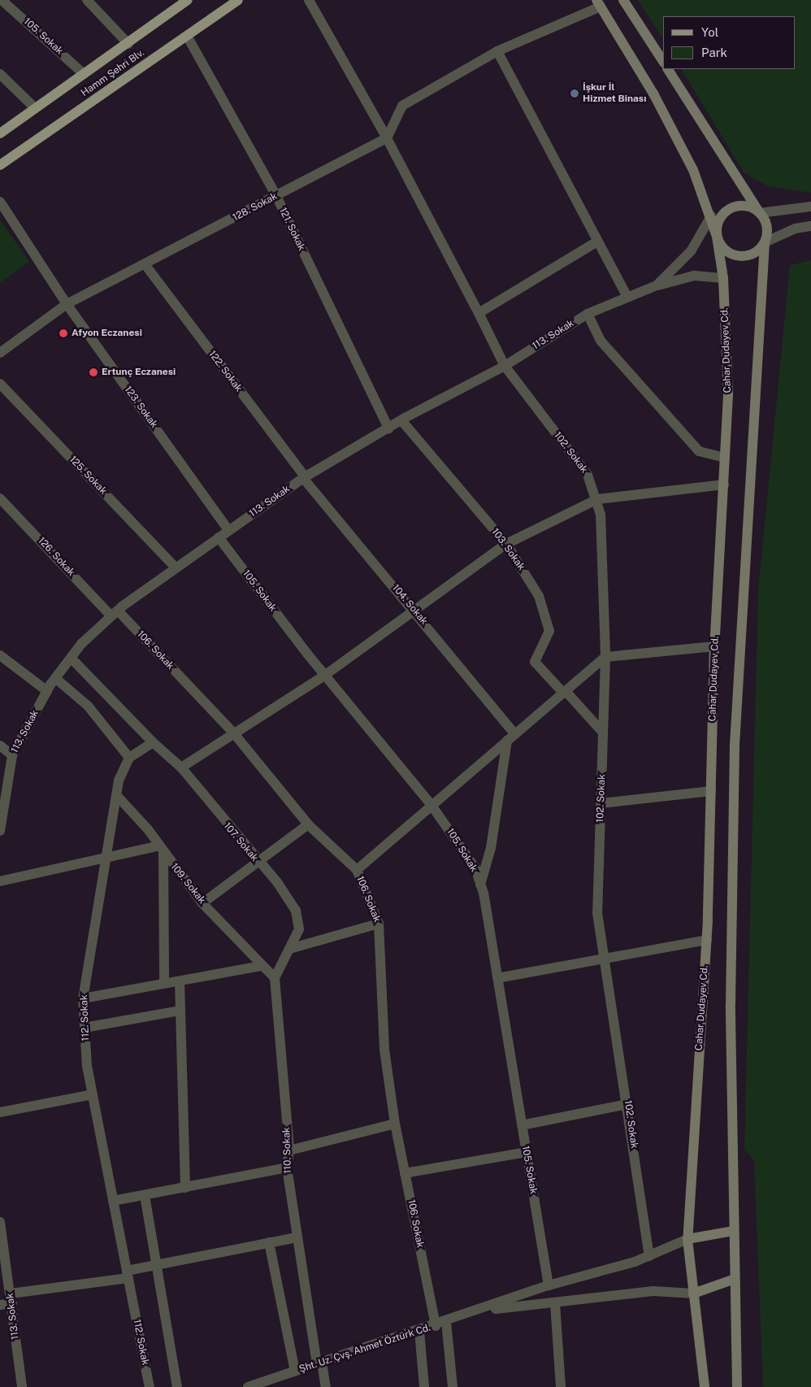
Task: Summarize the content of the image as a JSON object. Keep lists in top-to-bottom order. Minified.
{"streets":{"main road":["Hamm Şehri Blv.","Cahar Dudayev Cd."],"street":["105. Sokak","128. Sokak","121. Sokak","113. Sokak","122. Sokak","123. Sokak","102. Sokak","125. Sokak","103. Sokak","126. Sokak","104. Sokak","106. Sokak","107. Sokak","109. Sokak","112. Sokak","110. Sokak","Şht. Uz. Çvş. Ahmet Öztürk Cd."]},"crossings":[["105. Sokak","Hamm Şehri Blv."],["105. Sokak","113. Sokak"],["105. Sokak","Şht. Uz. Çvş. Ahmet Öztürk Cd."],["Hamm Şehri Blv.","121. Sokak"],["128. Sokak","121. Sokak"],["128. Sokak","122. Sokak"],["128. Sokak","123. Sokak"],["128. Sokak","102. Sokak"],["121. Sokak","113. Sokak"],["113. Sokak","Cahar Dudayev Cd."],["113. Sokak","122. Sokak"],["113. Sokak","123. Sokak"],["113. Sokak","102. Sokak"],["113. Sokak","125. Sokak"],["113. Sokak","103. Sokak"],["113. Sokak","126. Sokak"],["113. Sokak","104. Sokak"],["113. Sokak","106. Sokak"],["113. Sokak","107. Sokak"],["Cahar Dudayev Cd.","Şht. Uz. Çvş. Ahmet Öztürk Cd."],["122. Sokak","104. Sokak"],["102. Sokak","Şht. Uz. Çvş. Ahmet Öztürk Cd."],["126. Sokak","106. Sokak"],["106. Sokak","Şht. Uz. Çvş. Ahmet Öztürk Cd."],["107. Sokak","110. Sokak"],["109. Sokak","112. Sokak"],["110. Sokak","Şht. Uz. Çvş. Ahmet Öztürk Cd."]],"places":["İşkur İl Hizmet Binası","Afyon Eczanesi","Ertunç Eczanesi"],"legend":["Yol","Park"]}
